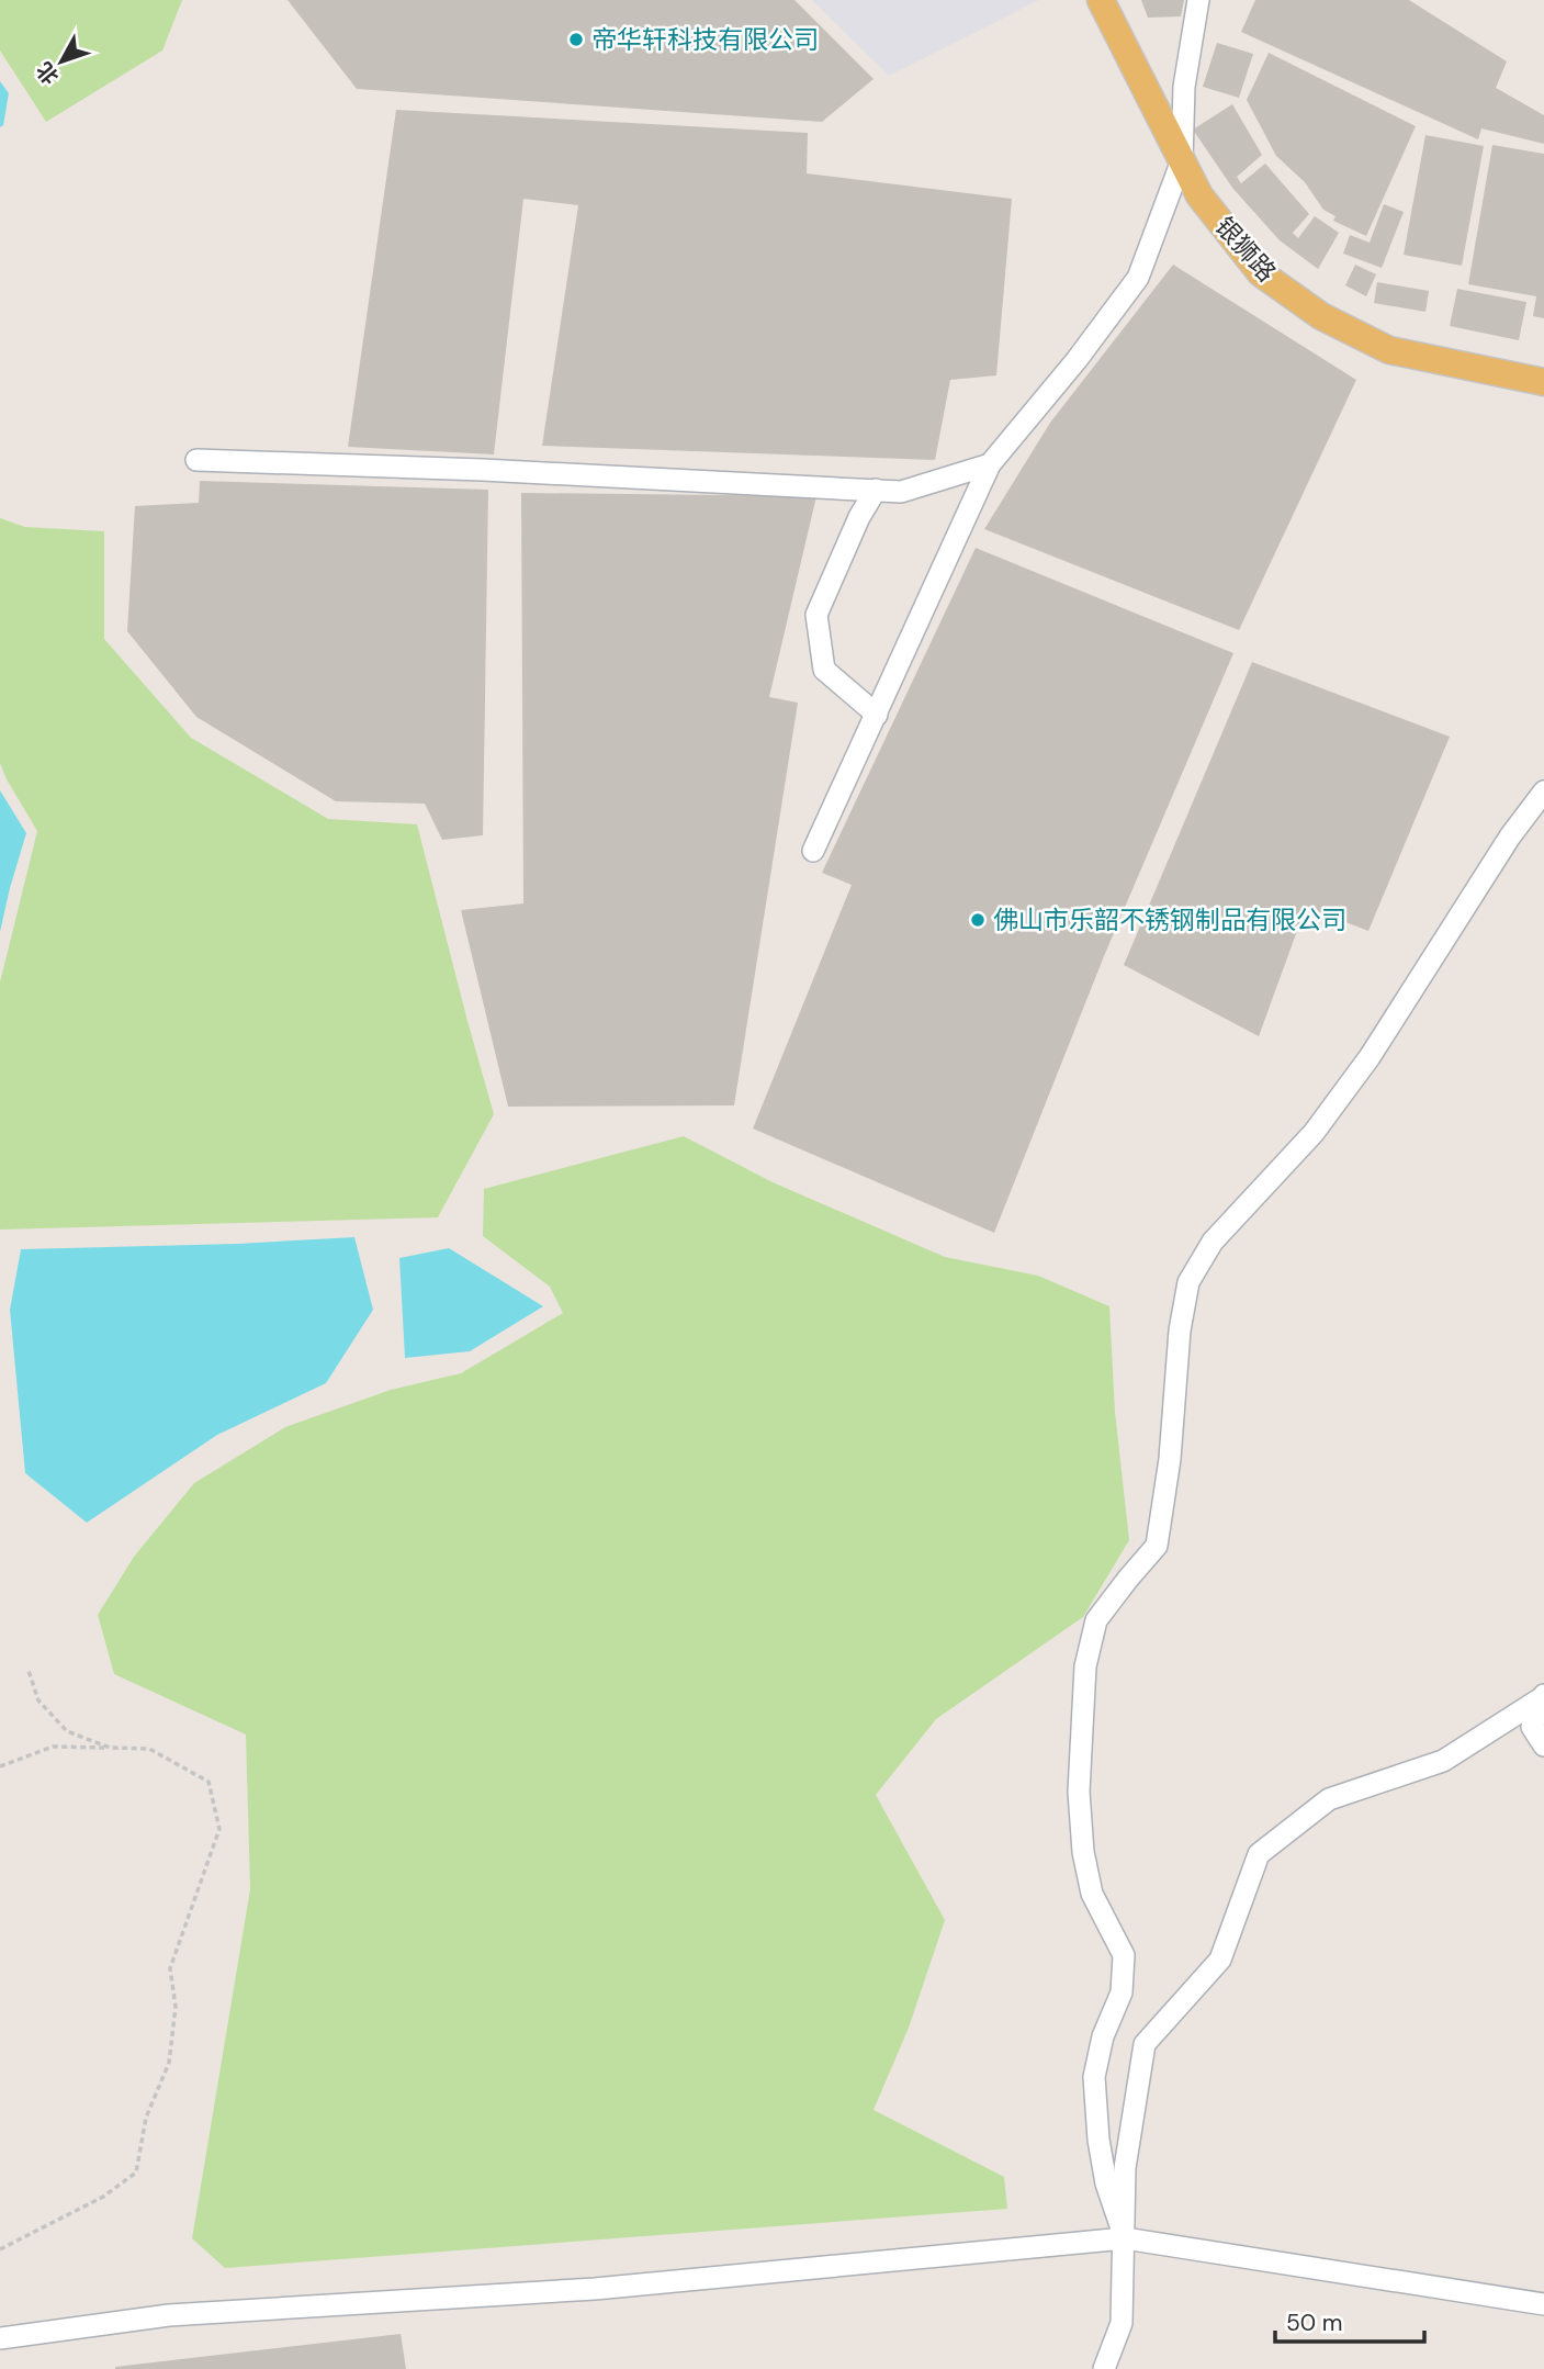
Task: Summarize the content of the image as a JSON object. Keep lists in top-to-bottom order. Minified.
{"streets":{"main road":["银狮路"]},"places":["帝华轩科技有限公司","佛山市乐韶不锈钢制品有限公司"],"scale_bar":"50 m","north":"bottom left"}
